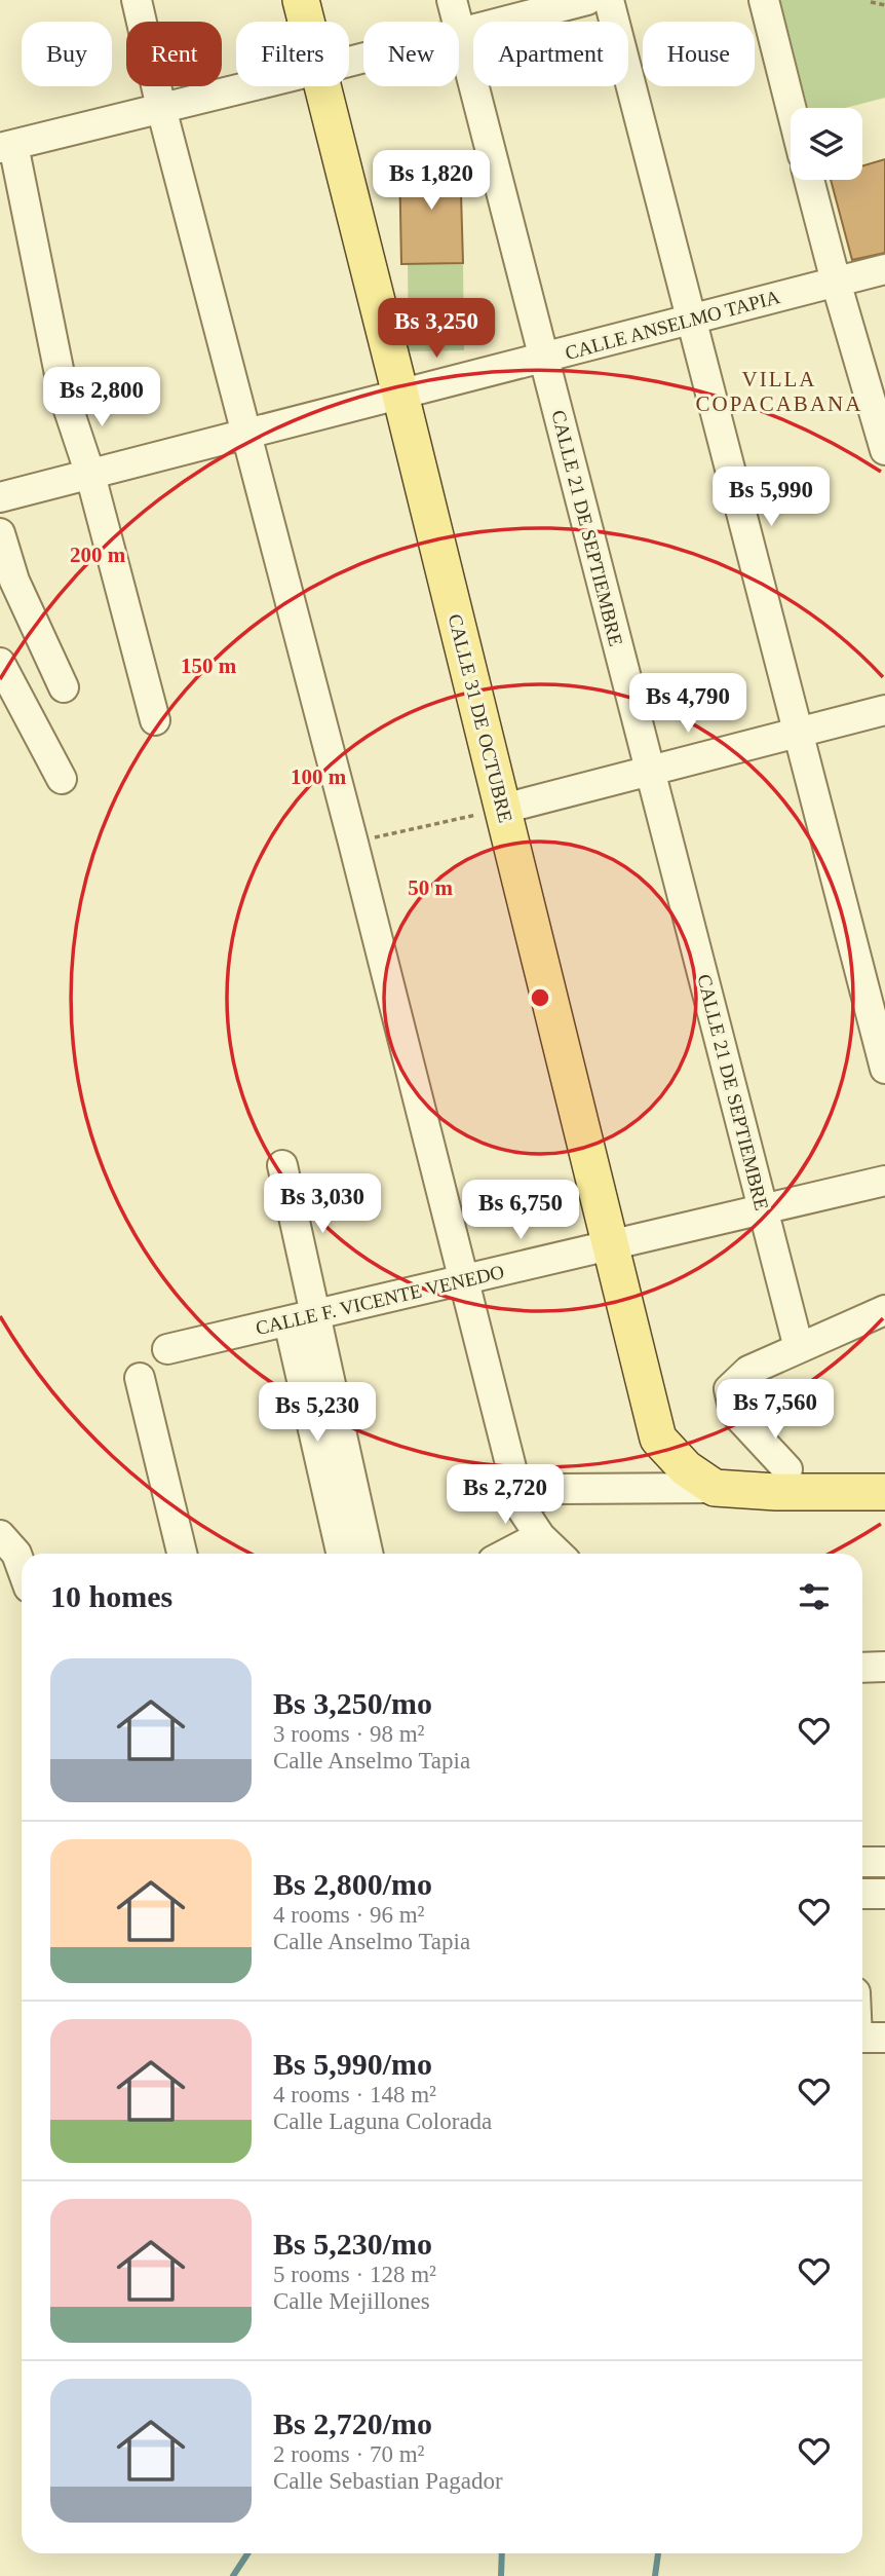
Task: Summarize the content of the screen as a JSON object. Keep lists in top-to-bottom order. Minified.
{"streets":{"main road":["CALLE 31 DE OCTUBRE"],"street":["CALLE ANSELMO TAPIA","CALLE 21 DE SEPTIEMBRE","CALLE F. VICENTE VENEDO"]},"crossings":[["CALLE ANSELMO TAPIA","CALLE 21 DE SEPTIEMBRE"],["CALLE ANSELMO TAPIA","CALLE 31 DE OCTUBRE"],["CALLE 21 DE SEPTIEMBRE","CALLE F. VICENTE VENEDO"],["CALLE 31 DE OCTUBRE","CALLE F. VICENTE VENEDO"]],"districts":["VILLA COPACABANA"],"page":{"chip":["Buy","Rent","Filters","New","Apartment","House"],"price":["Bs 1,820","Bs 3,250","Bs 2,800","Bs 5,990","Bs 4,790","Bs 3,030","Bs 6,750","Bs 7,560","Bs 5,230","Bs 2,720"],"heading":"10 homes","list":[{"name":"Bs 3,250/mo","note":"3 rooms · 98 m² · Calle Anselmo Tapia"},{"name":"Bs 2,800/mo","note":"4 rooms · 96 m² · Calle Anselmo Tapia"},{"name":"Bs 5,990/mo","note":"4 rooms · 148 m² · Calle Laguna Colorada"},{"name":"Bs 5,230/mo","note":"5 rooms · 128 m² · Calle Mejillones"},{"name":"Bs 2,720/mo","note":"2 rooms · 70 m² · Calle Sebastian Pagador"}]},"rings":["200 m","150 m","100 m","50 m"]}
